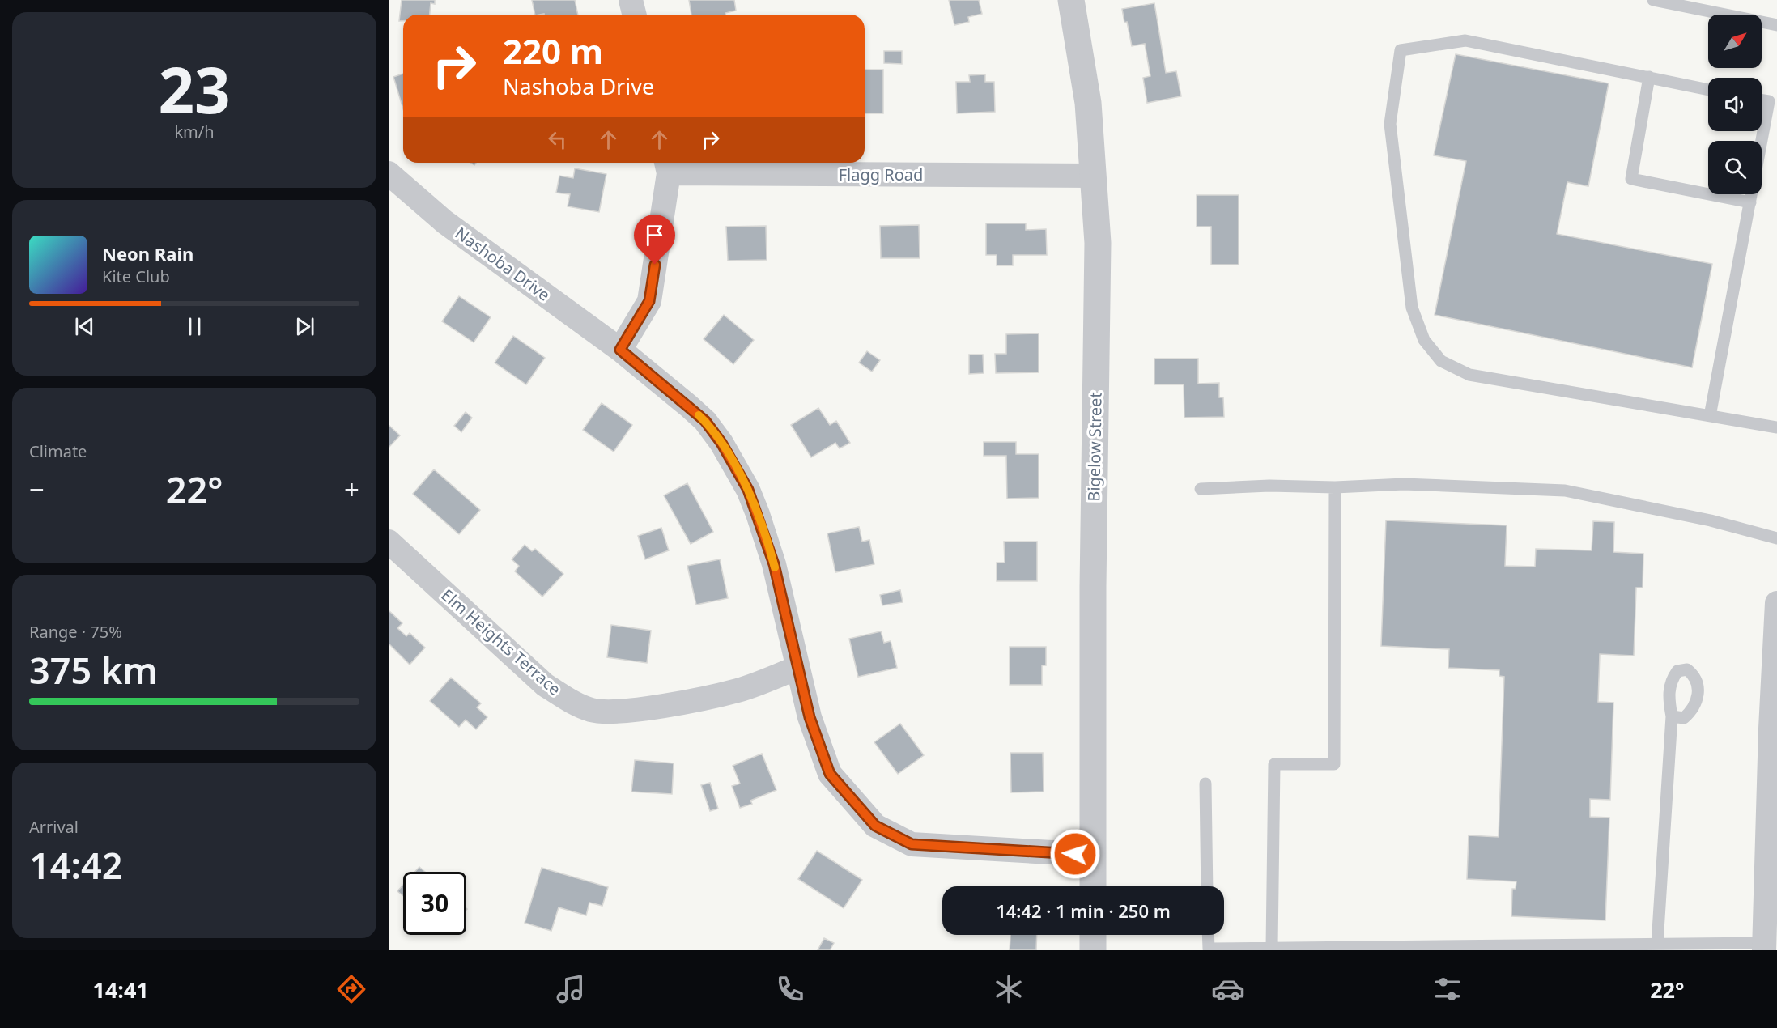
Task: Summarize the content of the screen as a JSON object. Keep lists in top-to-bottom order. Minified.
{"streets":{"street":["Flagg Road","Nashoba Drive","Bigelow Street","Elm Heights Terrace"]},"crossings":[["Flagg Road","Bigelow Street"],["Nashoba Drive","Bigelow Street"],["Nashoba Drive","Elm Heights Terrace"]],"north":"top right","page":{"tile":[["23","km/h"],"Climate",["Range · 75%","375 km"],["Arrival","14:42"]],"turn":["220 m","Nashoba Drive"],"song":["Neon Rain","Kite Club"],"heat":["−","22°","+"],"limit":"30","trip":"14:42 · 1 min · 250 m","tabs":["14:41","22°"]}}
